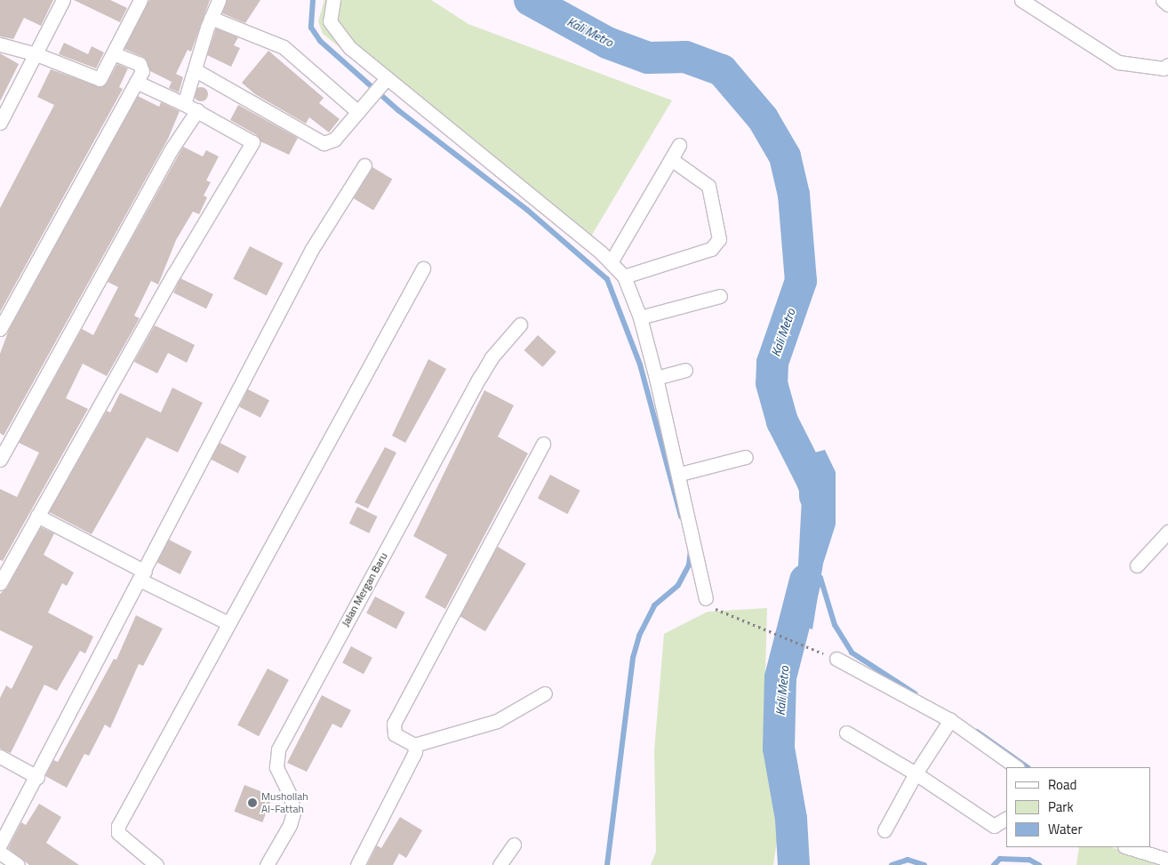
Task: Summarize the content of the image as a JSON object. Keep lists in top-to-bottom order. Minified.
{"streets":{"street":["Jalan Mergan Baru"]},"water":["Kali Metro"],"places":["Mushollah Al-Fattah"],"legend":["Road","Park","Water"]}
